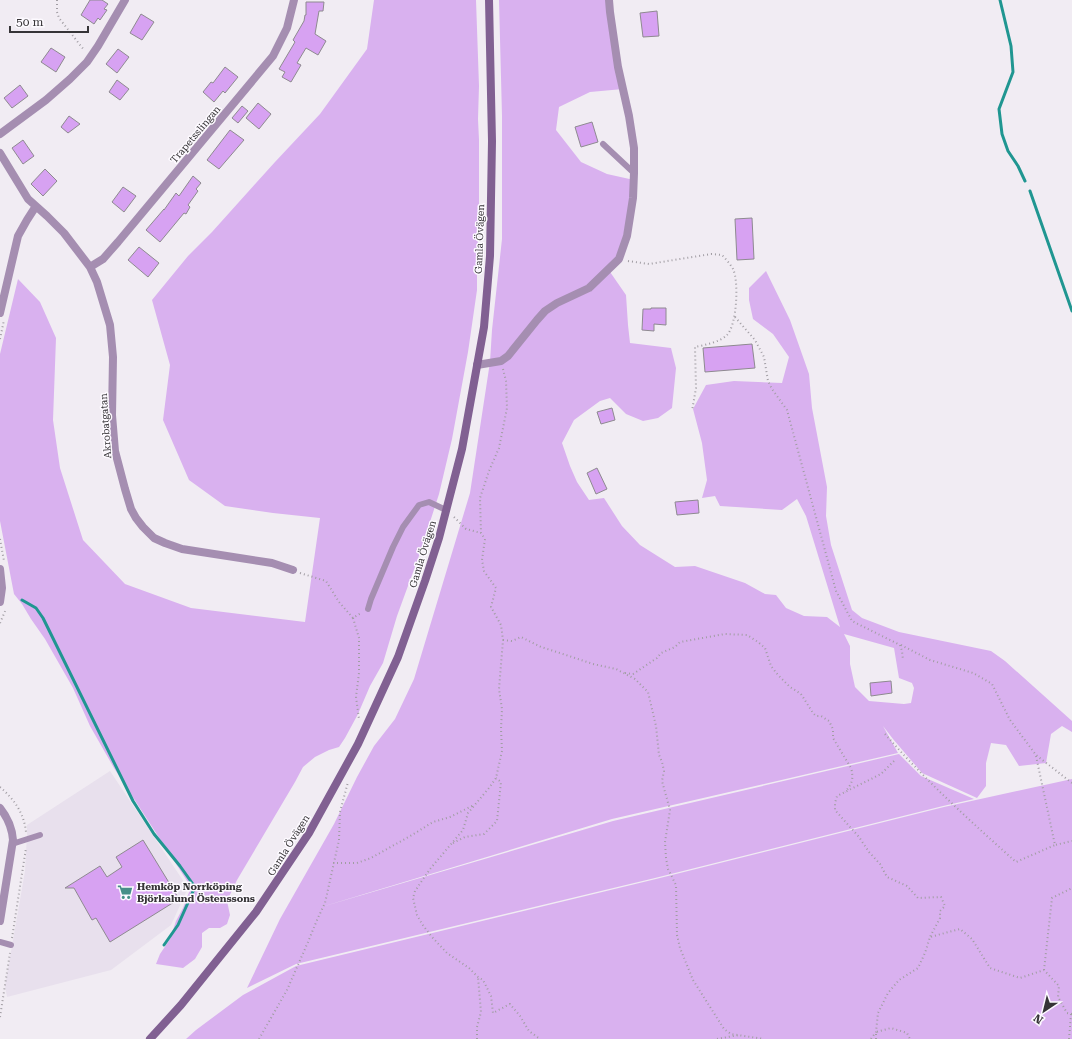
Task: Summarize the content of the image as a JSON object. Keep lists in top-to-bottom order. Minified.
{"streets":{"main road":["Gamla Övägen"],"street":["Trapetsslingan","Akrobatgatan"]},"crossings":[["Trapetsslingan","Akrobatgatan"]],"places":{"supermarket":["Hemköp Norrköping Björkalund Östenssons"]},"scale_bar":"50 m","north":"bottom left"}
